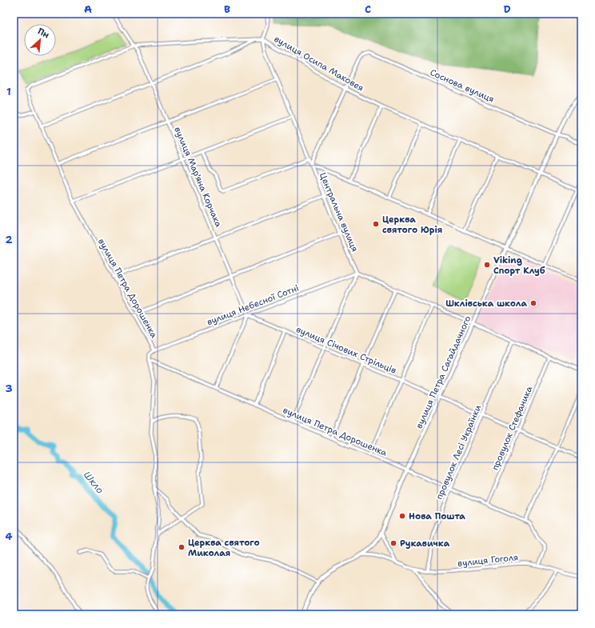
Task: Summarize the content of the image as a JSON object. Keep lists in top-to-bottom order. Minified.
{"streets":{"street":["вулиця Осипа Маковея","Соснова вулиця","вулиця Мар'яна Корчака","Центральна вулиця","вулиця Петра Дорошенка","вулиця Небесної Сотні","вулиця Січових Стрільців","вулиця Петра Сагайдачного","провулок Стефаника","провулок Лесі Українки","вулиця Гоголя"]},"crossings":[["вулиця Осипа Маковея","Соснова вулиця"],["вулиця Осипа Маковея","вулиця Мар'яна Корчака"],["вулиця Осипа Маковея","Центральна вулиця"],["вулиця Осипа Маковея","вулиця Петра Дорошенка"],["вулиця Осипа Маковея","вулиця Петра Сагайдачного"],["Соснова вулиця","вулиця Петра Сагайдачного"],["вулиця Мар'яна Корчака","вулиця Небесної Сотні"],["вулиця Мар'яна Корчака","вулиця Січових Стрільців"],["Центральна вулиця","вулиця Небесної Сотні"],["вулиця Петра Дорошенка","вулиця Небесної Сотні"],["вулиця Петра Дорошенка","вулиця Петра Сагайдачного"],["вулиця Петра Дорошенка","провулок Стефаника"],["вулиця Петра Дорошенка","провулок Лесі Українки"],["вулиця Небесної Сотні","вулиця Січових Стрільців"],["вулиця Січових Стрільців","вулиця Петра Сагайдачного"],["вулиця Січових Стрільців","провулок Стефаника"],["вулиця Січових Стрільців","провулок Лесі Українки"],["вулиця Петра Сагайдачного","вулиця Гоголя"],["провулок Лесі Українки","вулиця Гоголя"]],"water":["Шкло"],"places":["Церква святого Юрія","Viking Спорт Клуб","Шклівська школа","Нова Пошта","Рукавичка","Церква святого Миколая"],"north":"top right","grid":{"columns":["A","B","C","D"],"rows":["1","2","3","4"]}}
